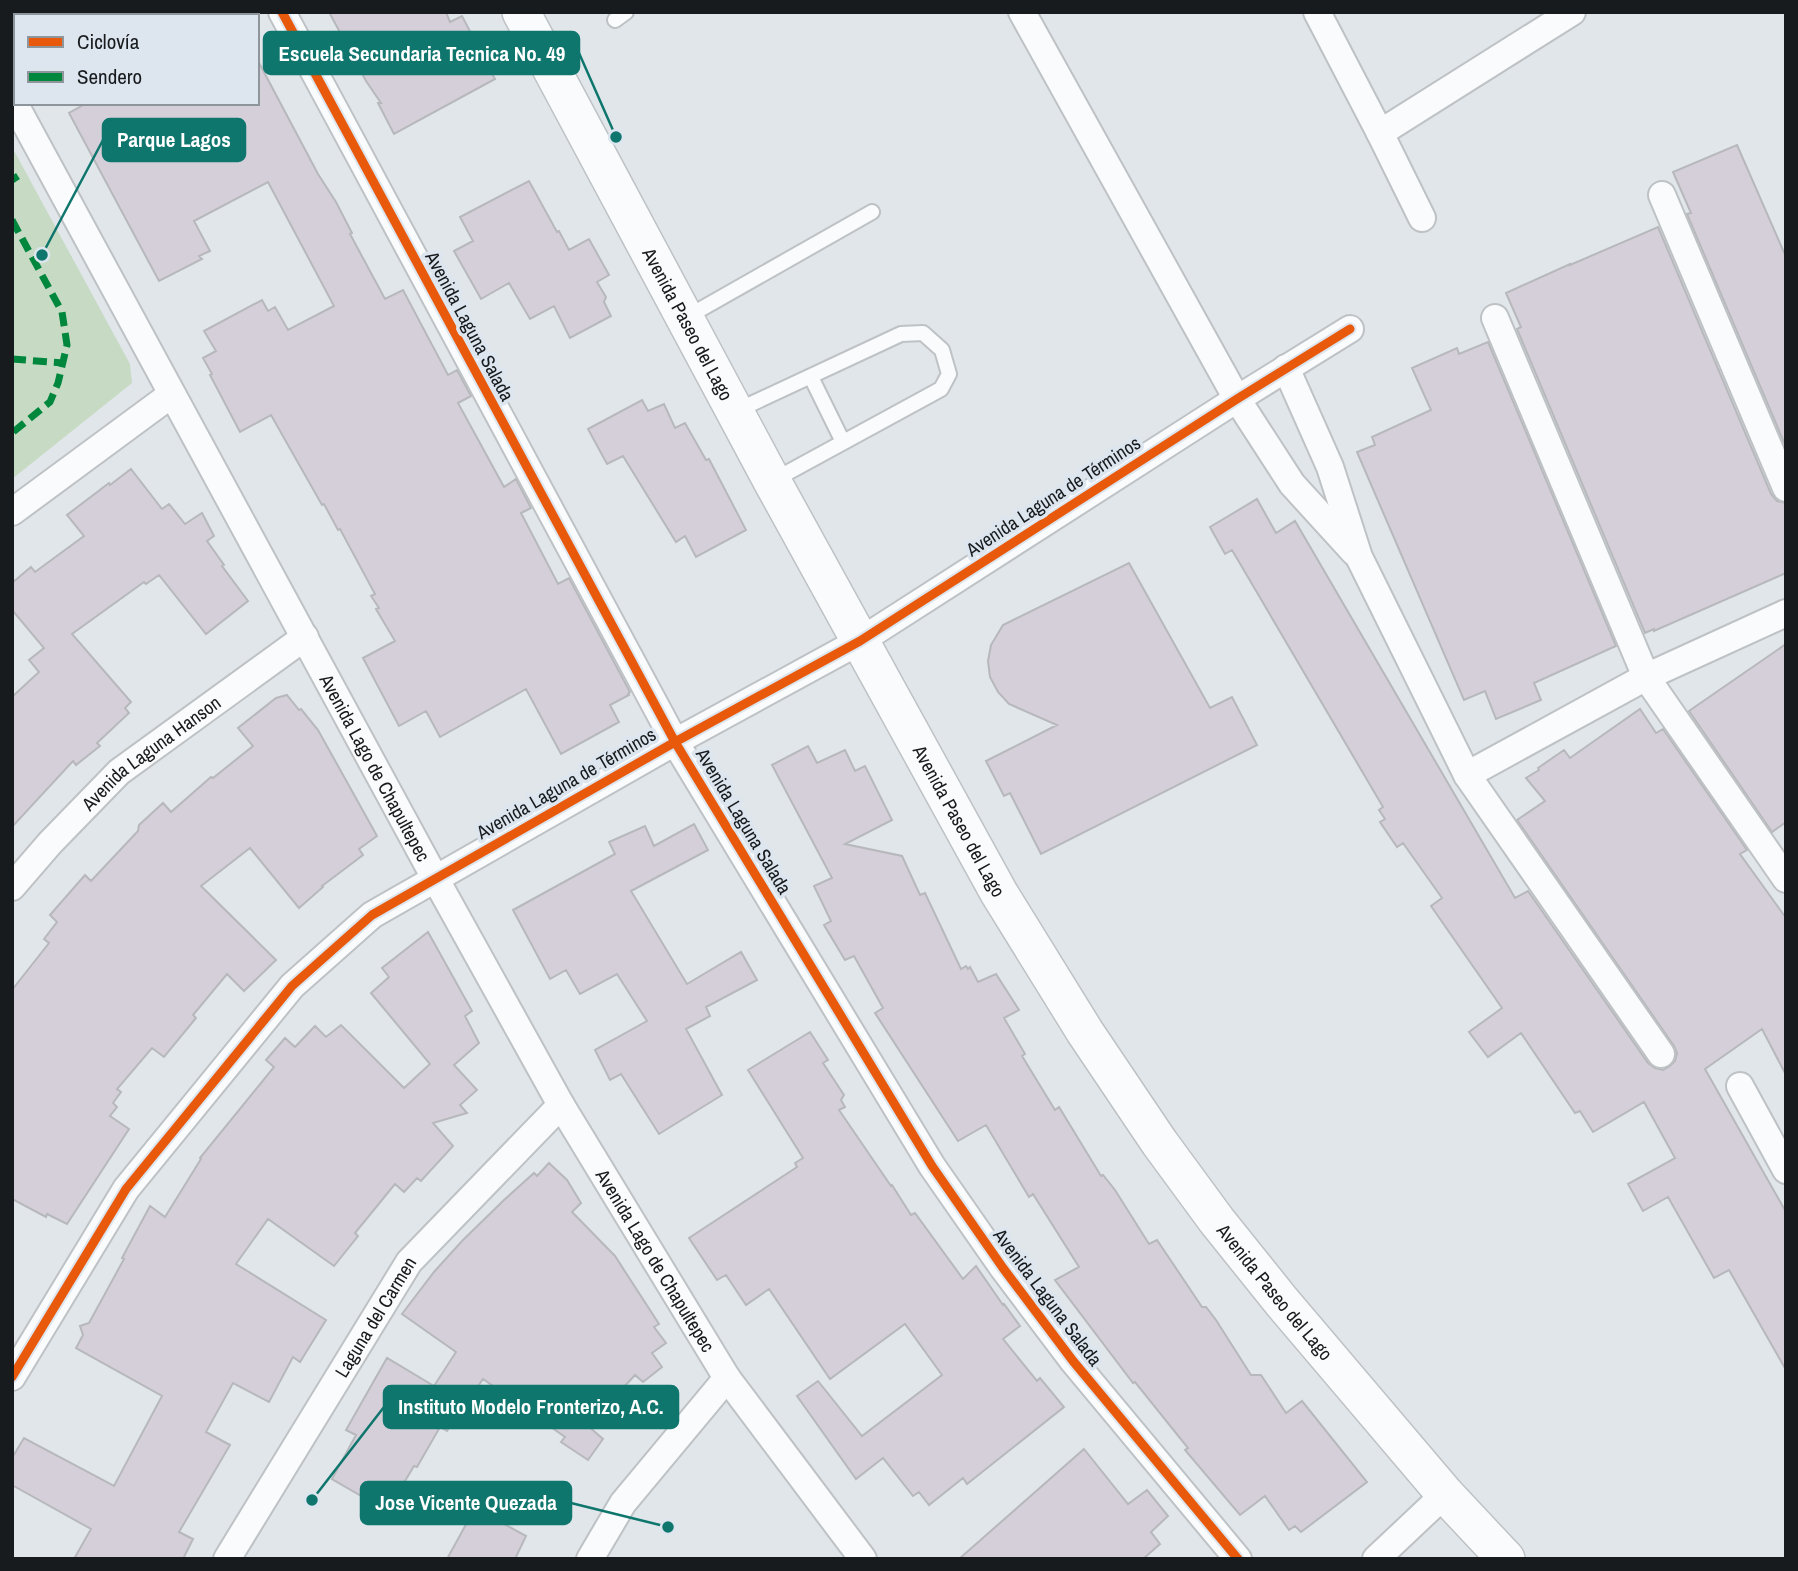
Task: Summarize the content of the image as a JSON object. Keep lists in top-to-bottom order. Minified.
{"streets":{"main road":["Avenida Paseo del Lago"],"street":["Avenida Laguna Salada","Avenida Laguna de Términos","Avenida Laguna Hanson","Avenida Lago de Chapultepec","Laguna del Carmen"]},"crossings":[["Avenida Paseo del Lago","Avenida Laguna de Términos"],["Avenida Laguna Salada","Avenida Laguna de Términos"],["Avenida Laguna de Términos","Avenida Lago de Chapultepec"],["Avenida Laguna Hanson","Avenida Lago de Chapultepec"],["Avenida Lago de Chapultepec","Laguna del Carmen"]],"places":["Escuela Secundaria Tecnica No. 49","Parque Lagos","Instituto Modelo Fronterizo, A.C.","Jose Vicente Quezada"],"legend":["Ciclovía","Sendero"]}
